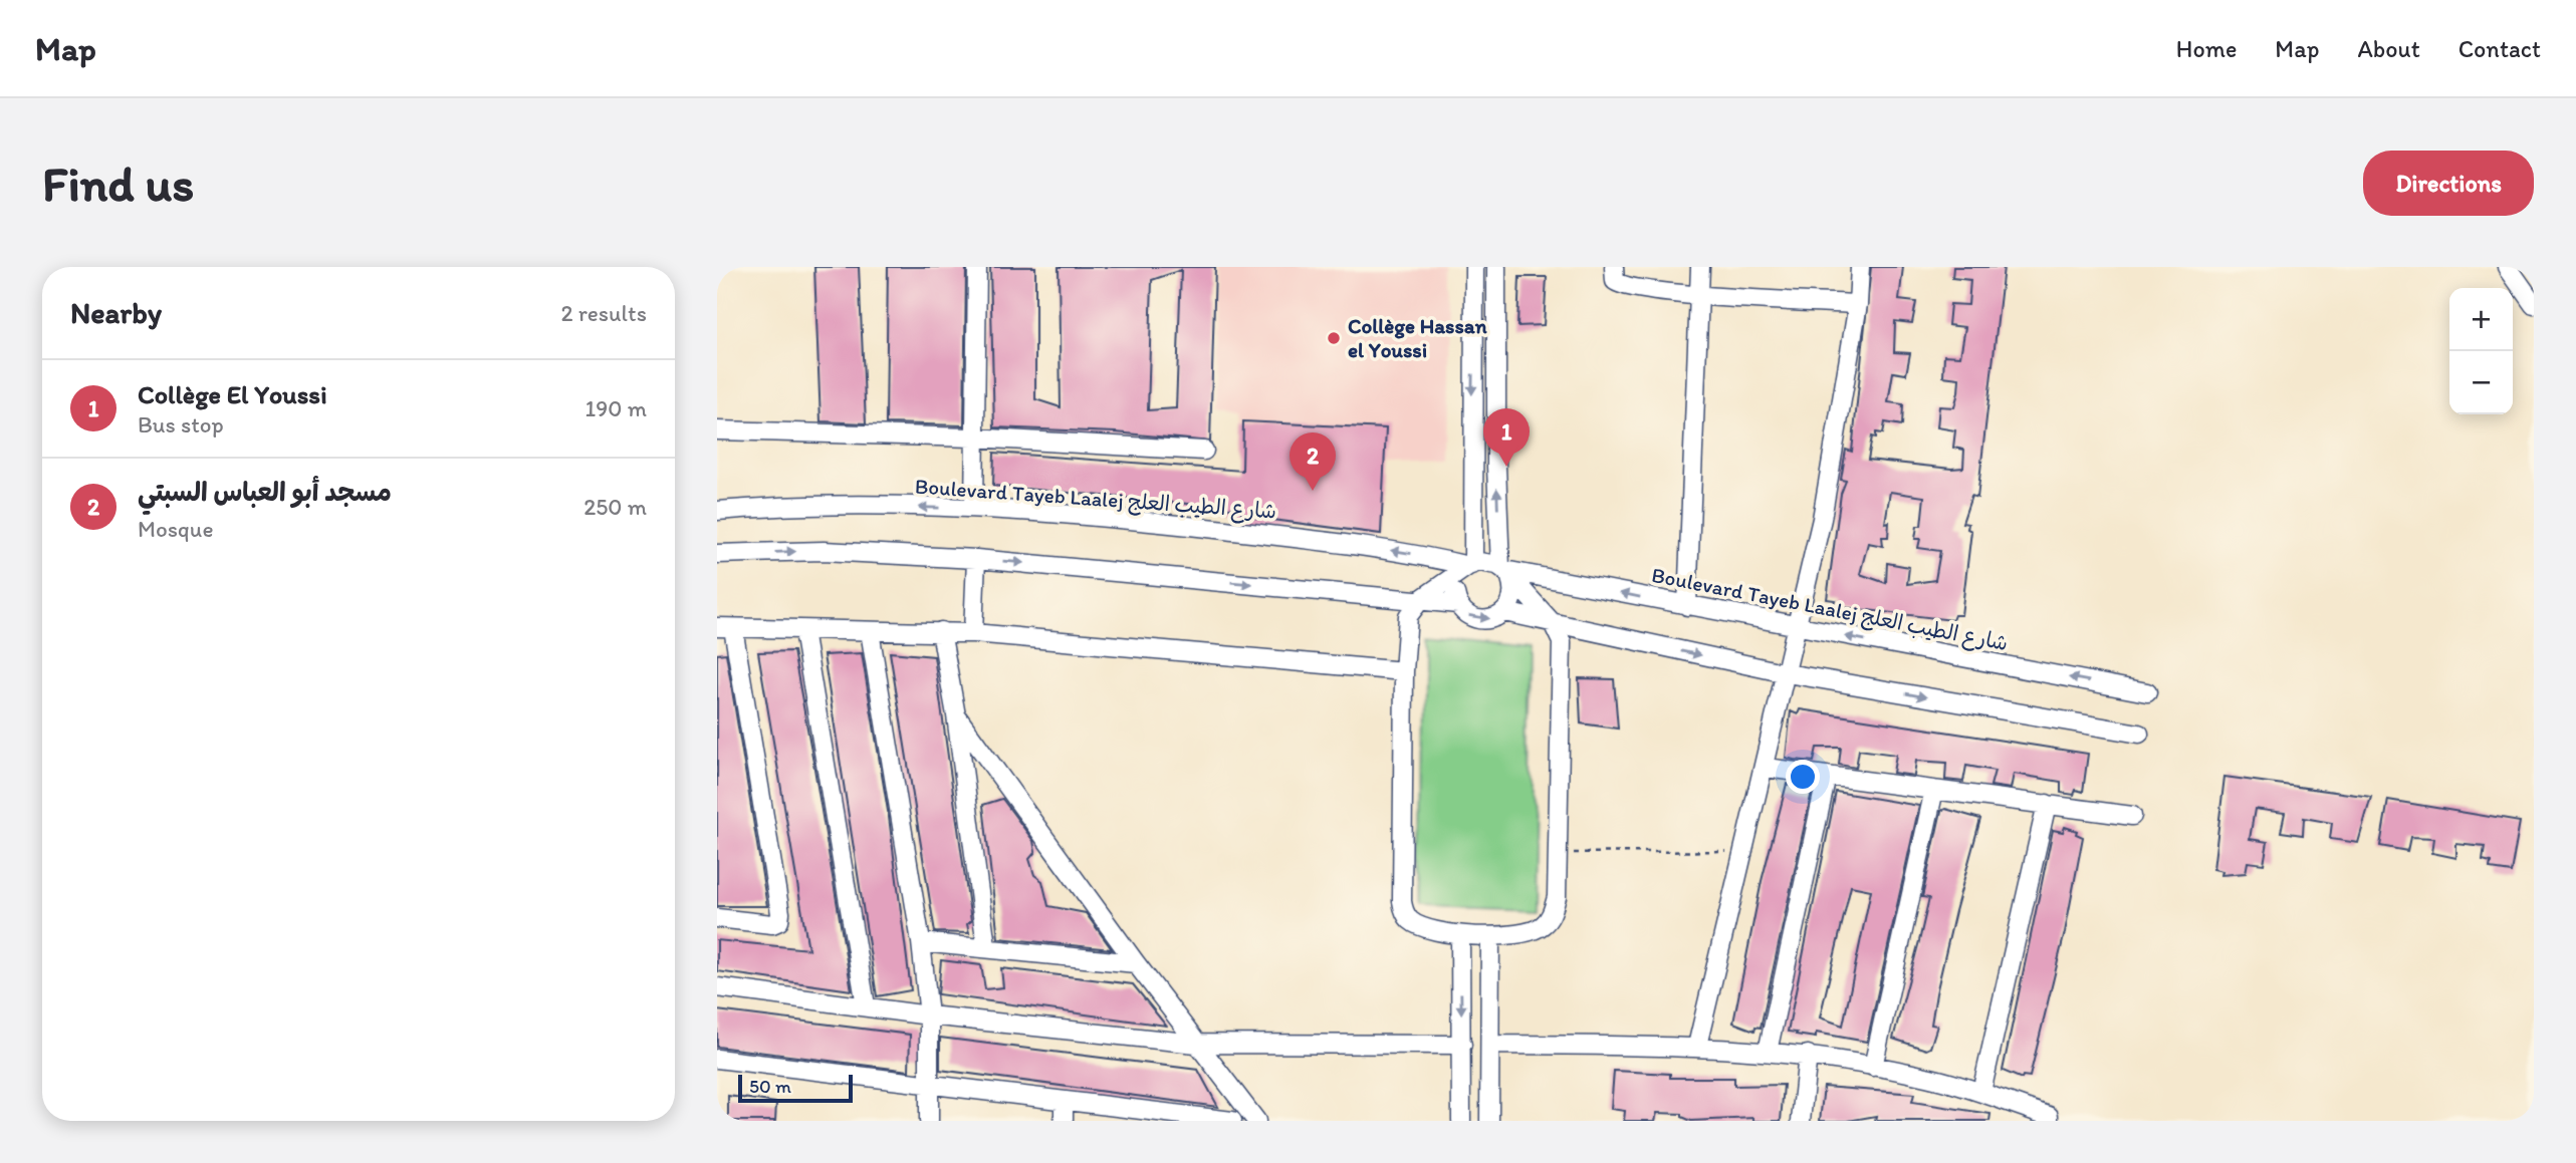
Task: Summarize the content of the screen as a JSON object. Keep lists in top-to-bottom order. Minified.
{"streets":{"street":["Boulevard Tayeb Laalej شارع الطيب العلج"]},"places":["Collège Hassan el Youssi"],"scale_bar":"50 m","page":{"header":"Map","nav":["Home","Map","About","Contact"],"buttons":"Directions","title":"Find us","heading":["Nearby","2 results"],"map_buttons":["+","−"],"list":[{"mark":"1","name":"Collège El Youssi","note":"Bus stop","value":"190 m"},{"mark":"2","name":"مسجد أبو العباس السبتي","note":"Mosque","value":"250 m"}],"pins":["1","2"],"scale":"50 m"}}
